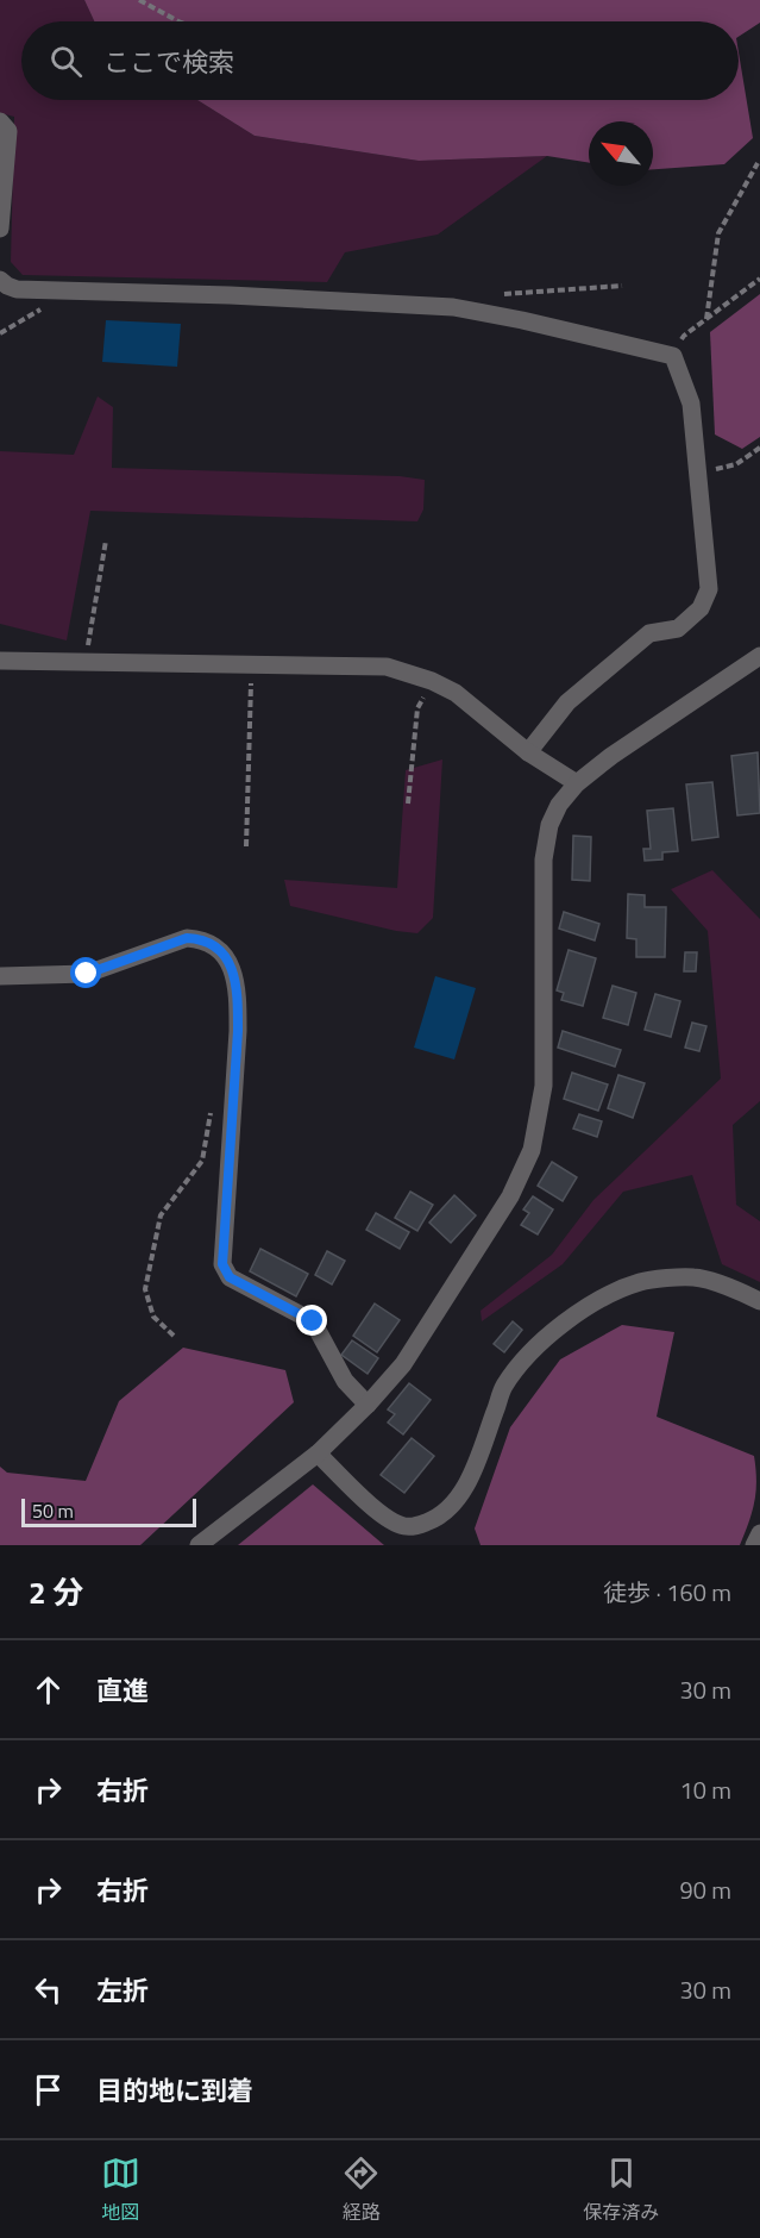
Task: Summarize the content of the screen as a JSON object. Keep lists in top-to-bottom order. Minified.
{"scale_bar":"50 m","north":"top left","page":{"search":"ここで検索","scale":"50 m","heading":["2 分","徒歩 · 160 m"],"list":[["直進","30 m"],["右折","10 m"],["右折","90 m"],["左折","30 m"],"目的地に到着"],"nav":["地図","経路","保存済み"]}}
